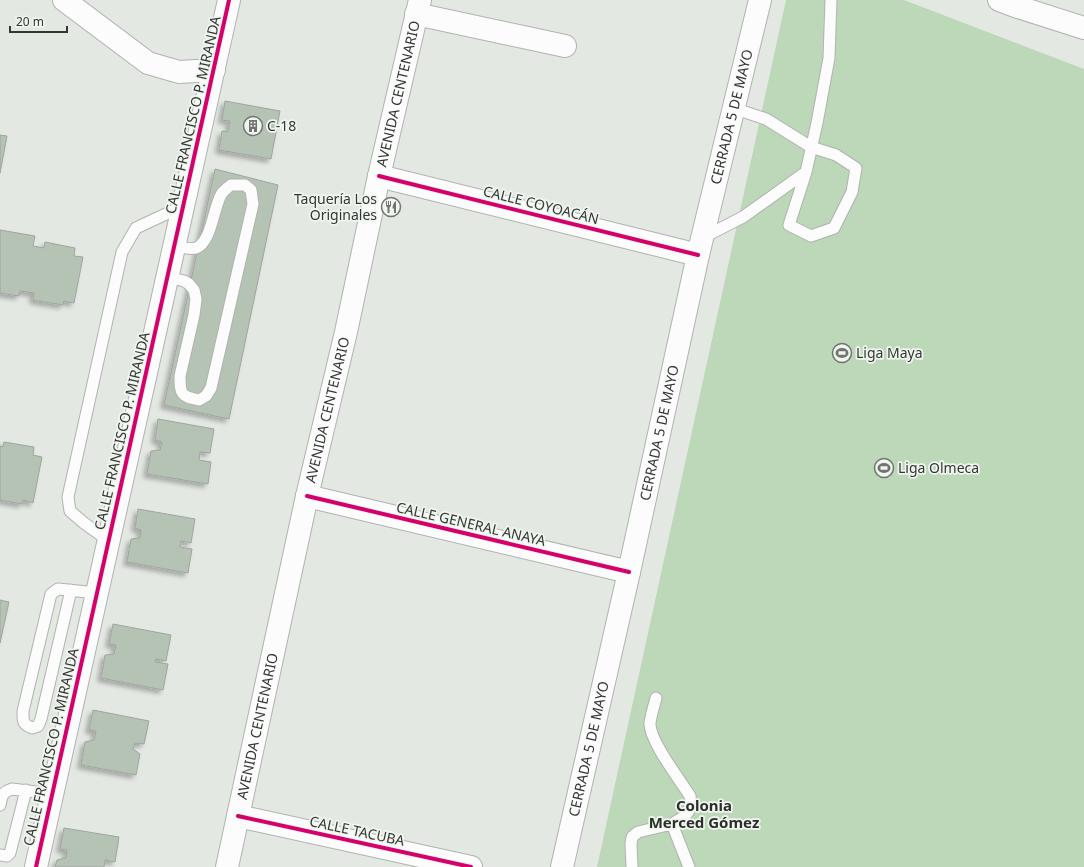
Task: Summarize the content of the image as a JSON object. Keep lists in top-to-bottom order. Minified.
{"streets":{"street":["AVENIDA CENTENARIO","CALLE FRANCISCO P. MIRANDA","CERRADA 5 DE MAYO","CALLE COYOACÁN","CALLE GENERAL ANAYA","CALLE TACUBA"]},"crossings":[["AVENIDA CENTENARIO","CALLE COYOACÁN"],["AVENIDA CENTENARIO","CALLE GENERAL ANAYA"],["AVENIDA CENTENARIO","CALLE TACUBA"],["CERRADA 5 DE MAYO","CALLE COYOACÁN"],["CERRADA 5 DE MAYO","CALLE GENERAL ANAYA"]],"districts":["Colonia Merced Gómez"],"places":{"building":["C-18"],"restaurant":["Taquería Los Originales"],"sports":["Liga Maya","Liga Olmeca"]},"scale_bar":"20 m"}
